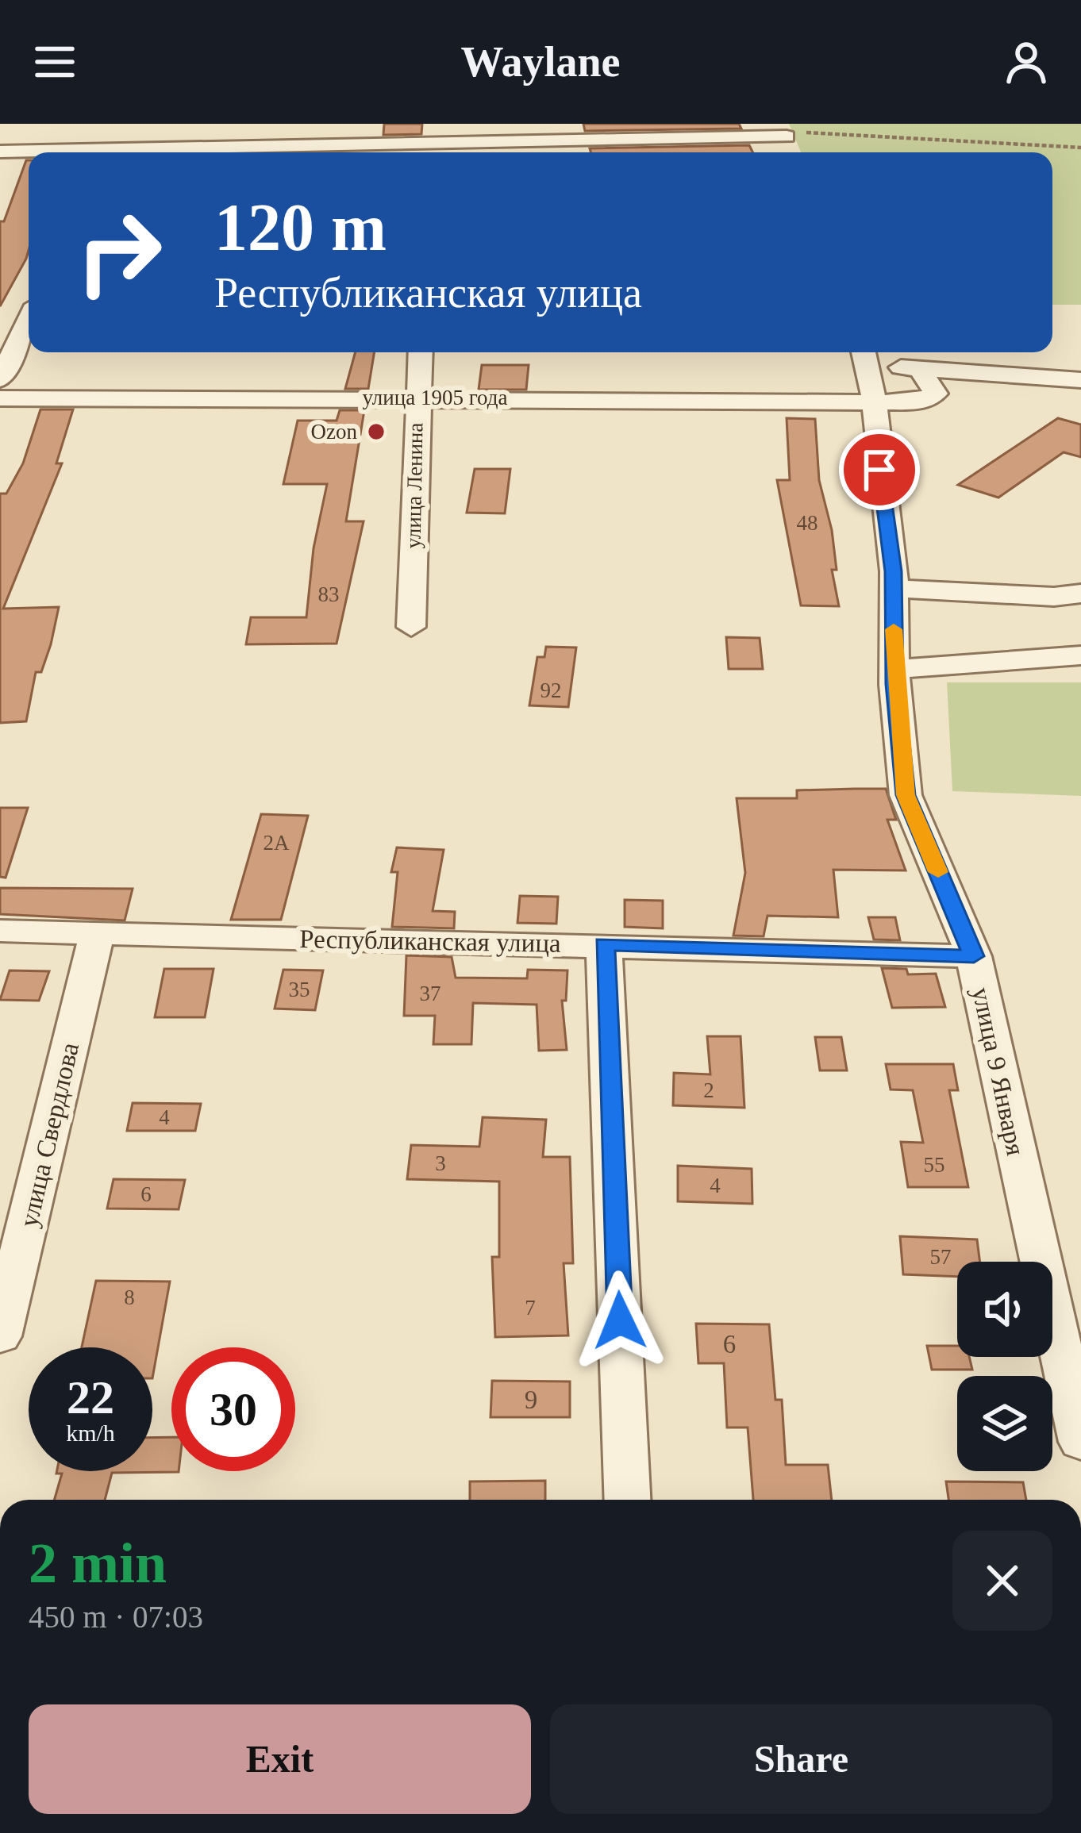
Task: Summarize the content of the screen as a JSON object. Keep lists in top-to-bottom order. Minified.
{"streets":{"street":["улица 1905 года","улица Ленина","Республиканская улица","улица 9 Января","улица Свердлова"]},"crossings":[["улица 1905 года","улица Ленина"],["улица 1905 года","улица 9 Января"],["Республиканская улица","улица 9 Января"],["Республиканская улица","улица Свердлова"]],"places":["Ozon"],"house_numbers":["48","83","92","2А","35","37","2","4","3","55","4","6","57","8","7","6","9"],"page":{"header":"Waylane","turn":["120 m","Республиканская улица"],"speed":"22 km/h","limit":"30","heading":["2 min","450 m · 07:03"],"buttons":["Exit","Share"]}}
